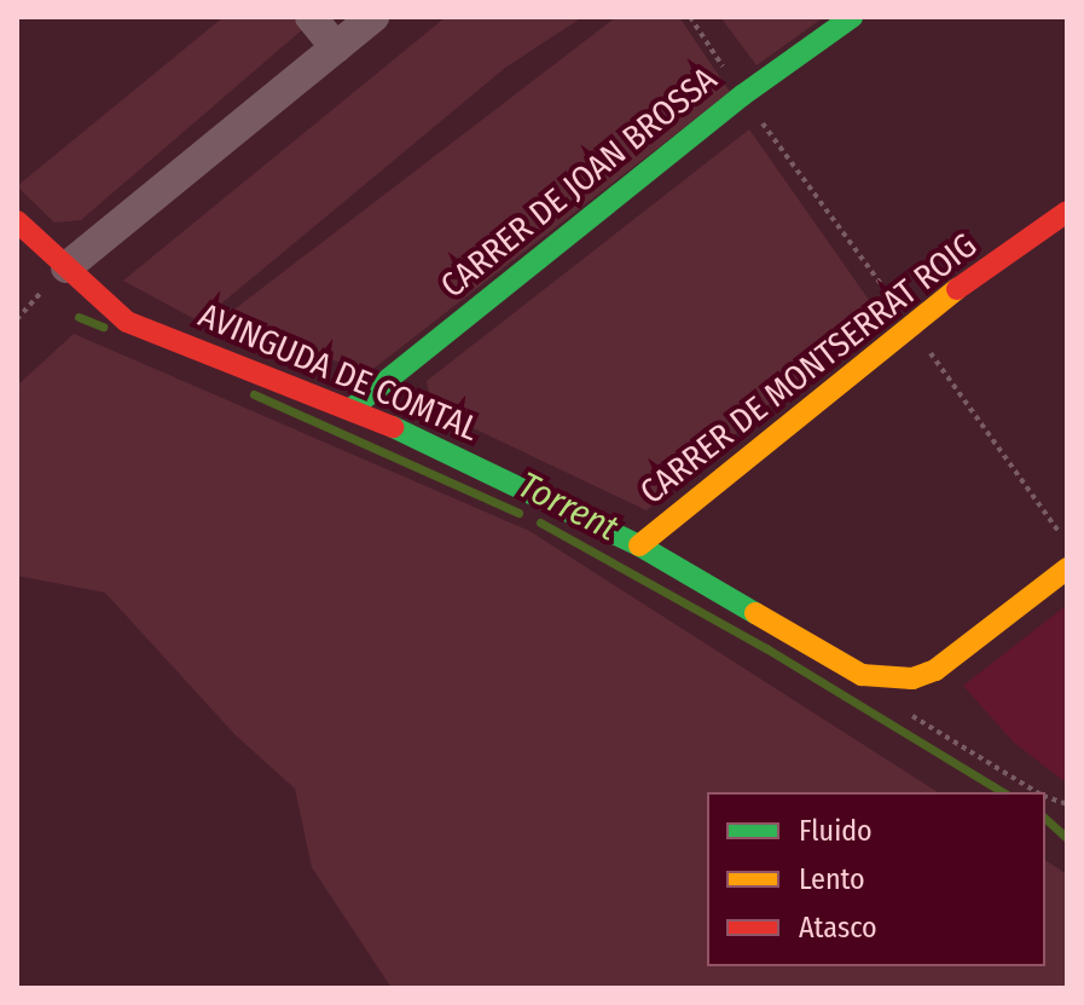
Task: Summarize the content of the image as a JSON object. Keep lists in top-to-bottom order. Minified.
{"streets":{"street":["CARRER DE JOAN BROSSA","CARRER DE MONTSERRAT ROIG","AVINGUDA DE COMTAL"]},"crossings":[["CARRER DE JOAN BROSSA","AVINGUDA DE COMTAL"],["CARRER DE MONTSERRAT ROIG","AVINGUDA DE COMTAL"]],"water":["Torrent"],"legend":["Fluido","Lento","Atasco"]}
